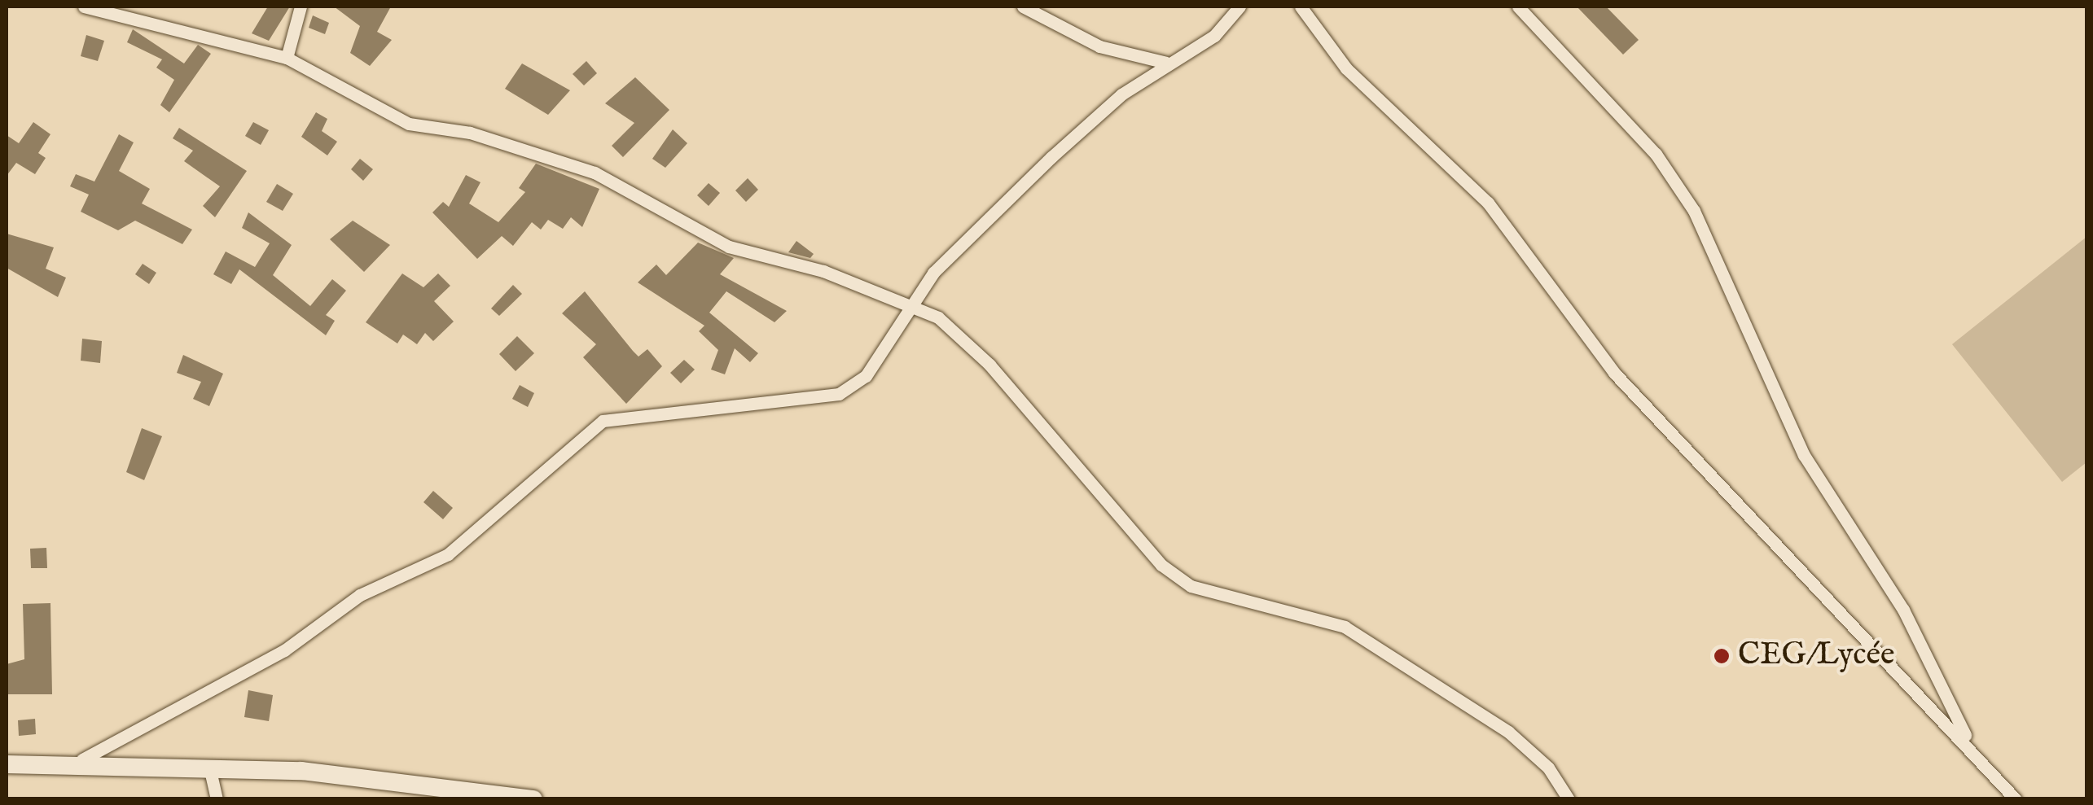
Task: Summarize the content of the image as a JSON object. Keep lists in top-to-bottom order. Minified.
{"places":["CEG/Lycée"]}
